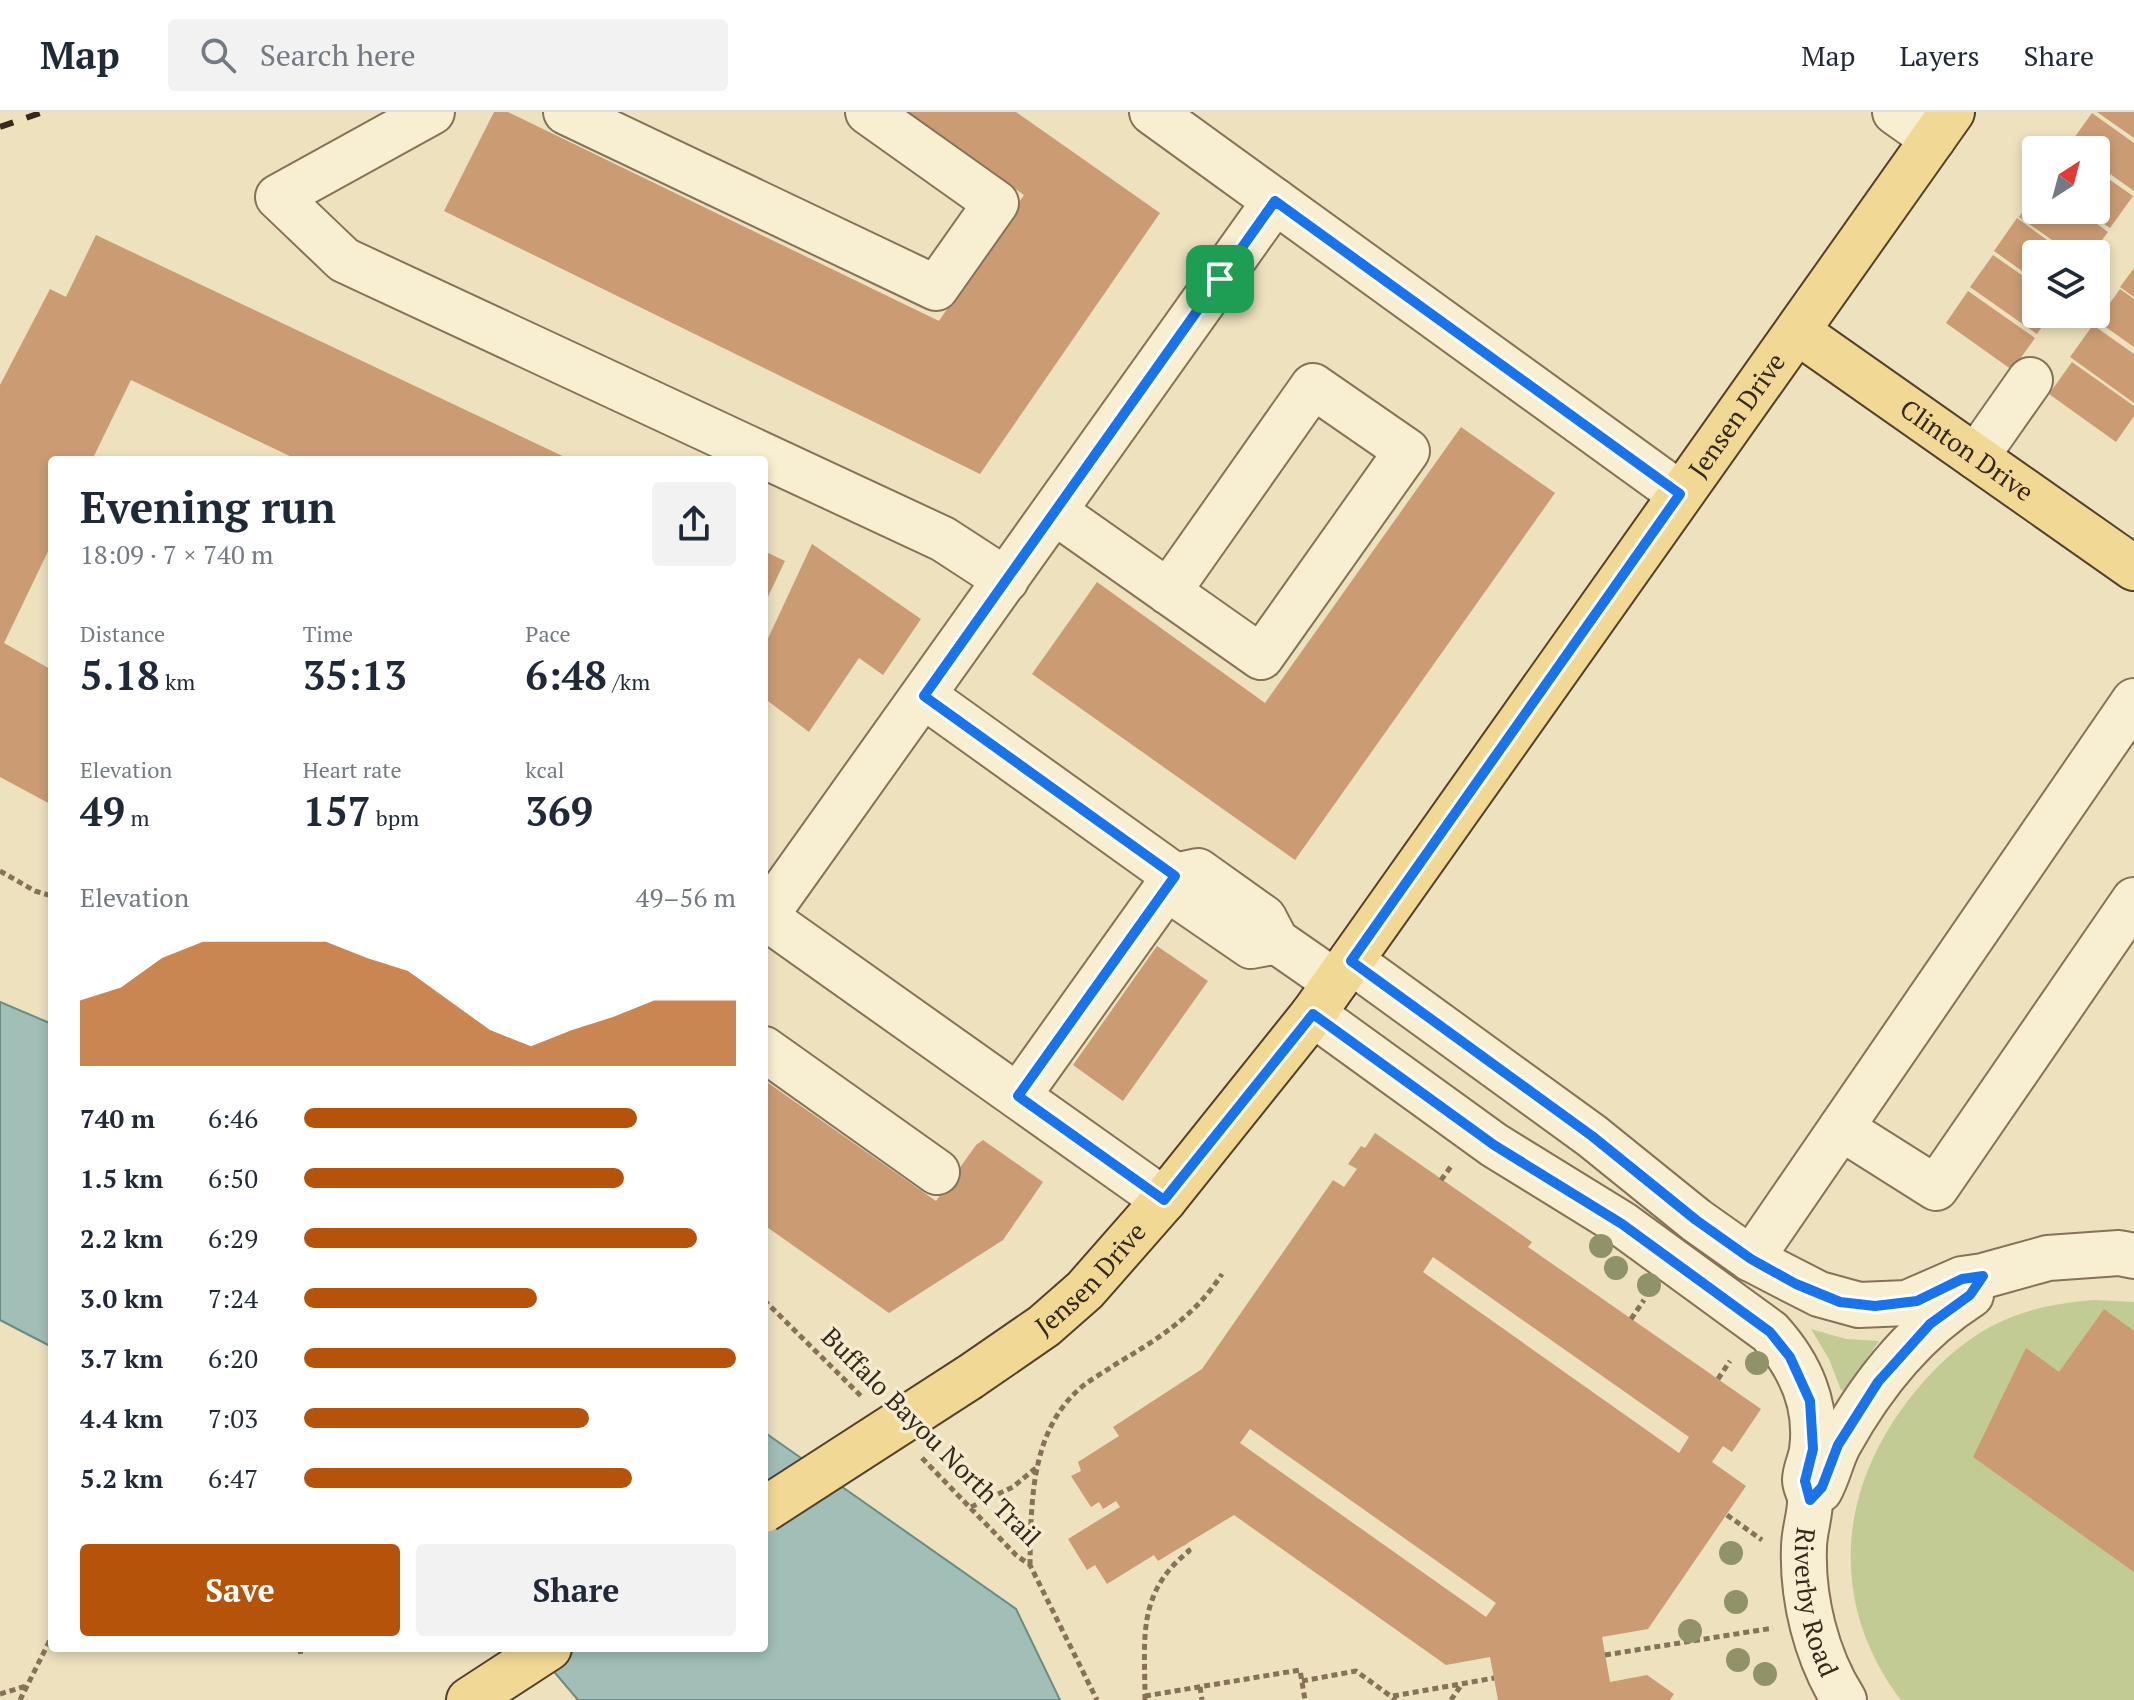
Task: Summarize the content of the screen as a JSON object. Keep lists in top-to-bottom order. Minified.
{"streets":{"main road":["Jensen Drive","Clinton Drive"],"street":["Riverby Road"],"path":["Buffalo Bayou North Trail"]},"crossings":[["Jensen Drive","Clinton Drive"]],"north":"top right","page":{"header":"Map","search":"Search here","nav":["Map","Layers","Share"],"heading":["Evening run","18:09 · 7 × 740 m"],"stats":[["Distance","5.18 km"],["Time","35:13"],["Pace","6:48 /km"],["Elevation","49 m"],["Heart rate","157 bpm"],["kcal","369"]],"chart":["Elevation","49–56 m"],"list":[{"name":"740 m","note":"6:46"},{"name":"1.5 km","note":"6:50"},{"name":"2.2 km","note":"6:29"},{"name":"3.0 km","note":"7:24"},{"name":"3.7 km","note":"6:20"},{"name":"4.4 km","note":"7:03"},{"name":"5.2 km","note":"6:47"}],"buttons":["Save","Share"]}}
